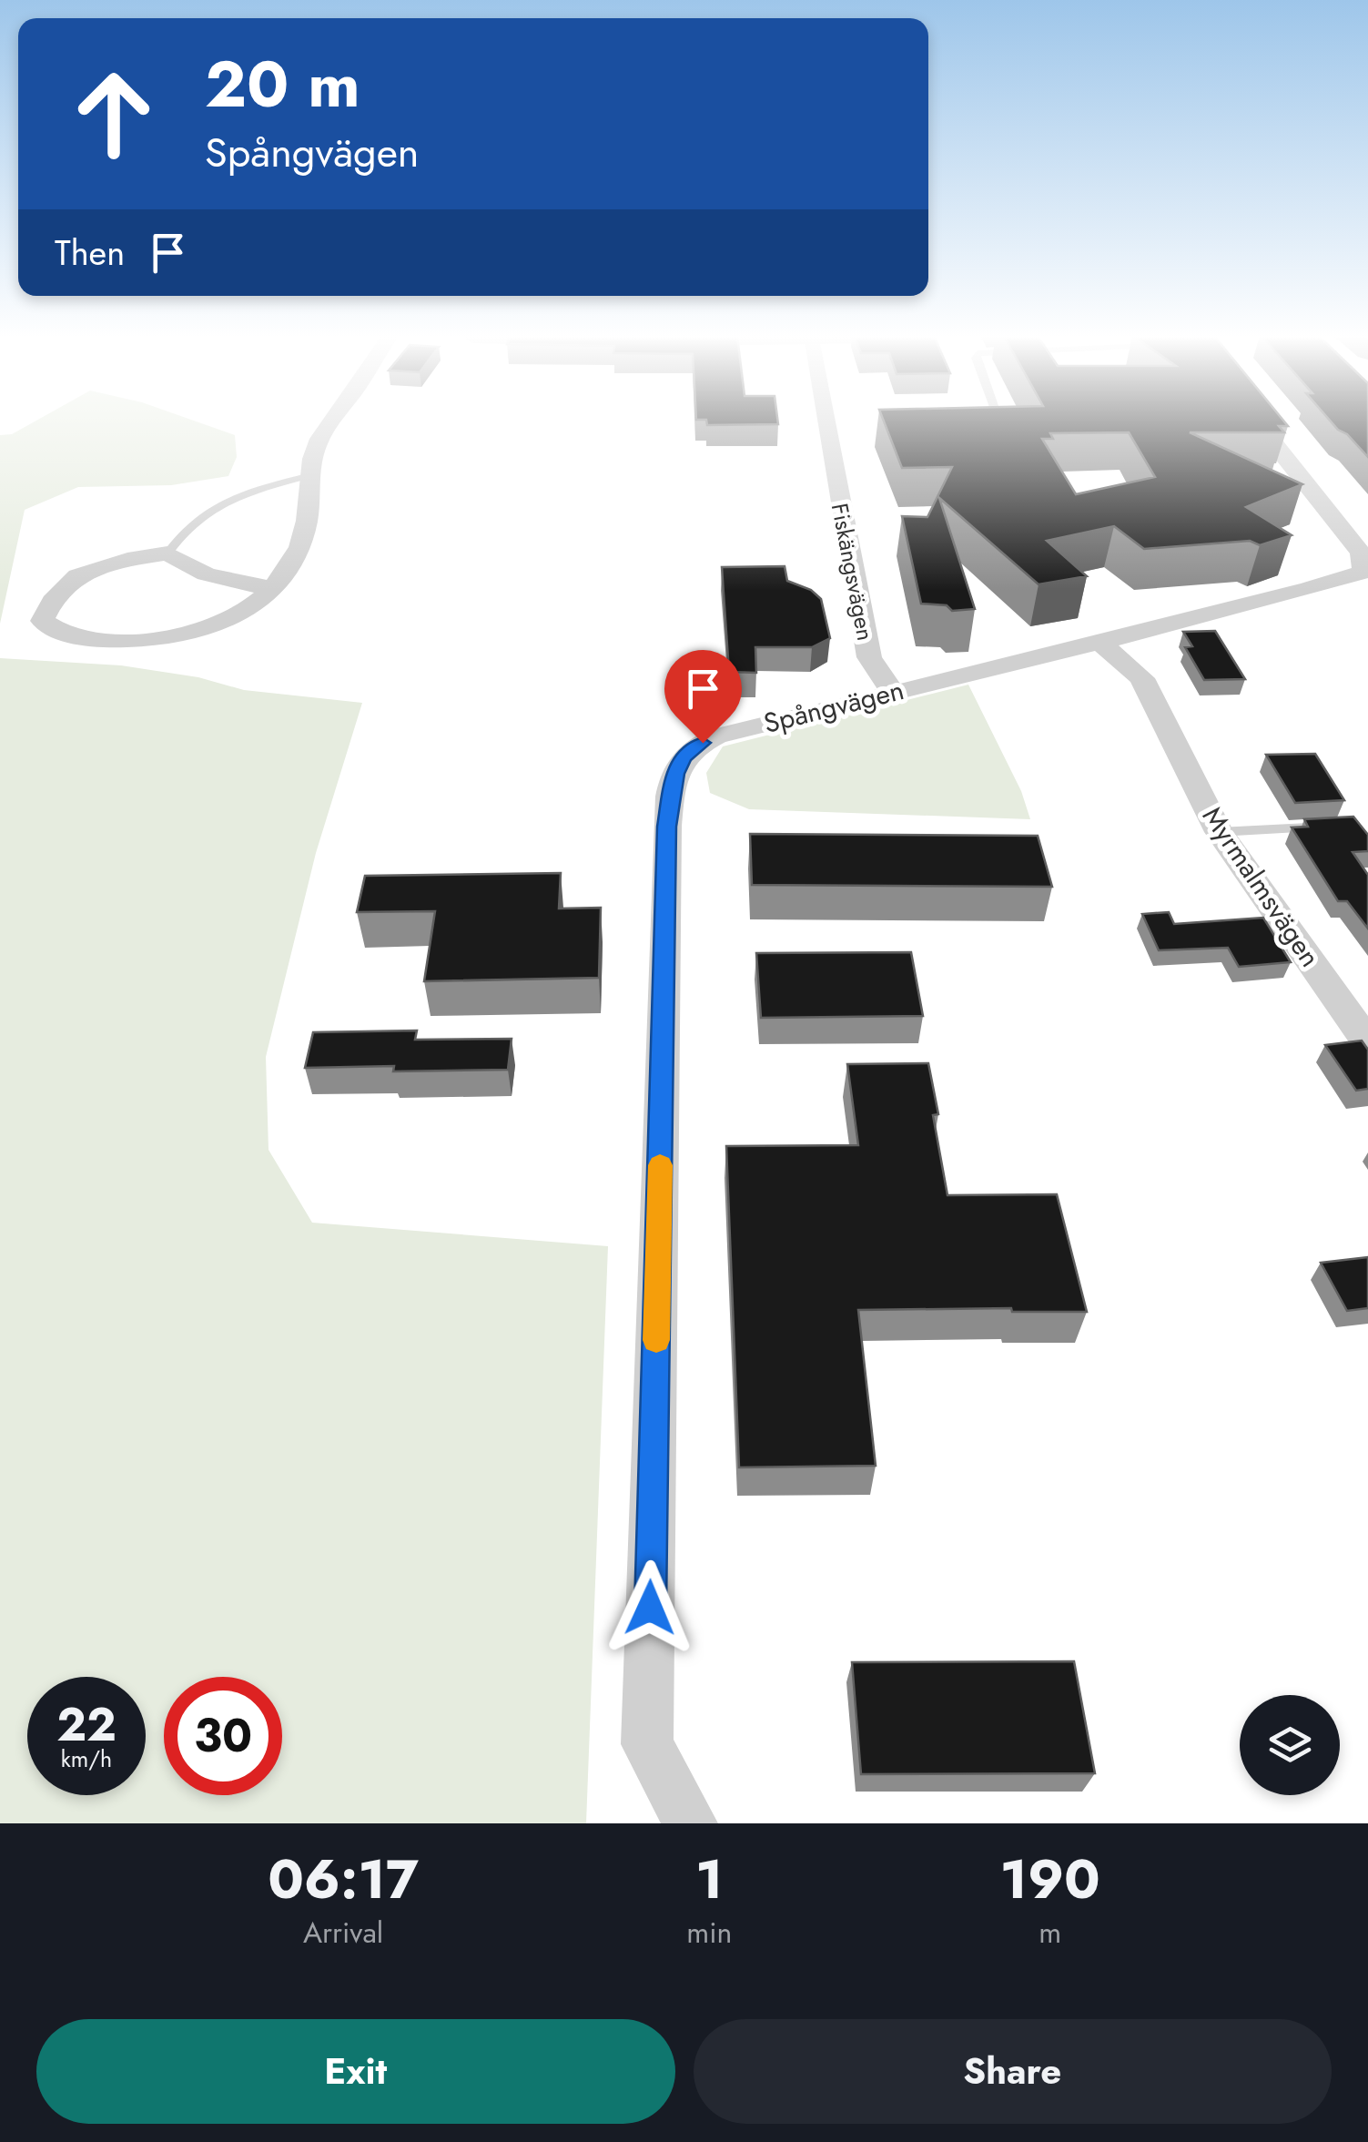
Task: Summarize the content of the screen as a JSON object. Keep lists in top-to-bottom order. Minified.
{"streets":{"street":["Fiskängsvägen","Spångvägen","Myrmalmsvägen"]},"crossings":[["Fiskängsvägen","Spångvägen"],["Spångvägen","Myrmalmsvägen"]],"page":{"turn":["20 m","Spångvägen"],"then":"Then","speed":"22 km/h","limit":"30","eta":["06:17","Arrival","1","min","190","m"],"buttons":["Exit","Share"]}}
